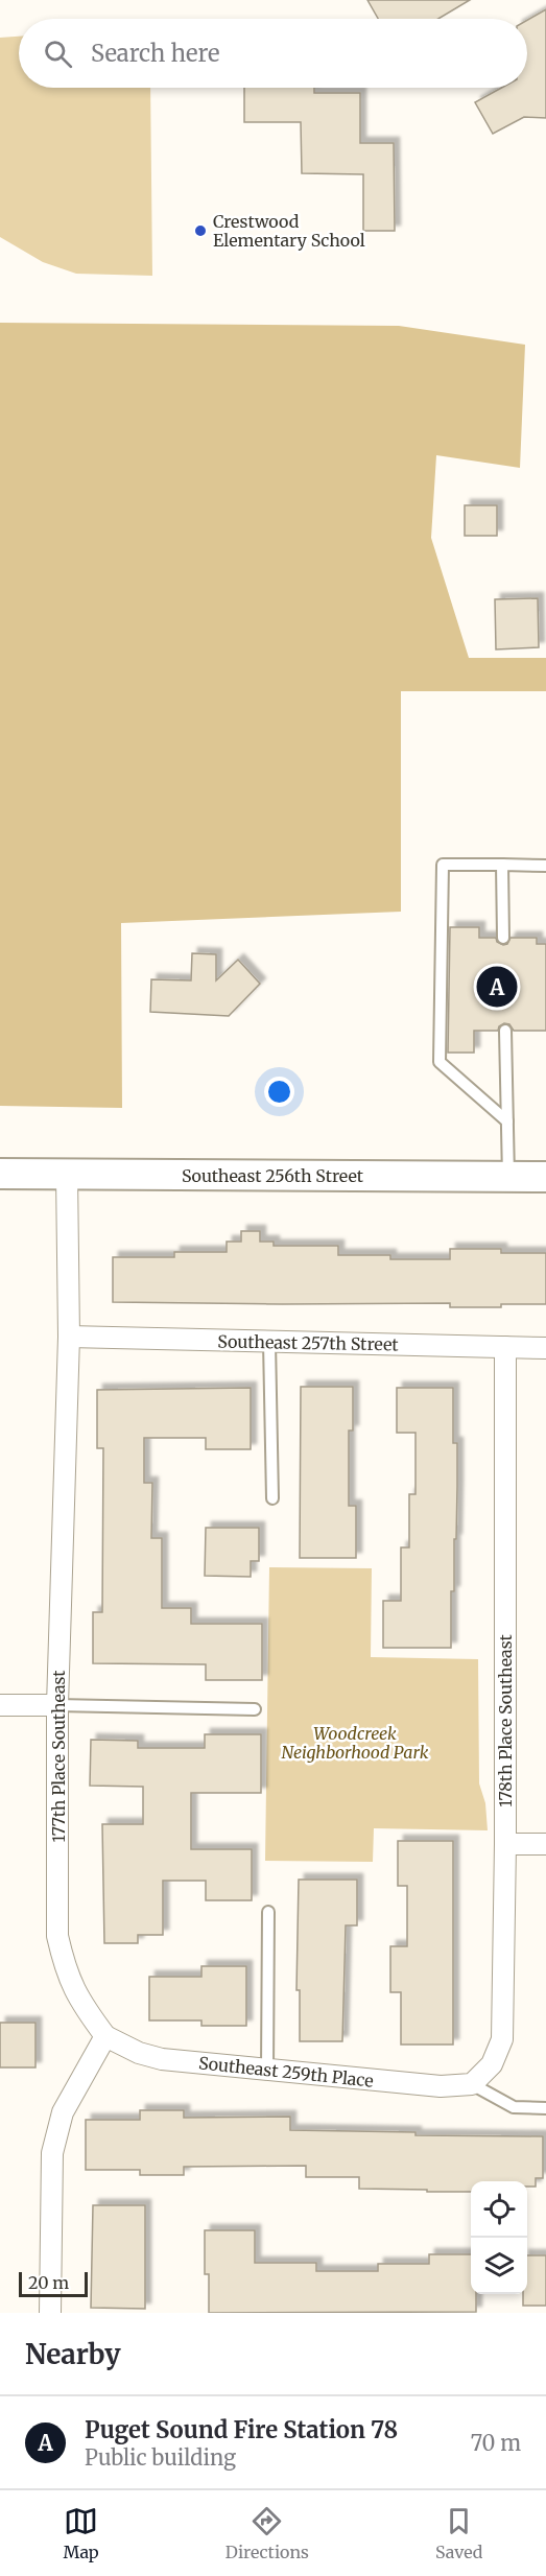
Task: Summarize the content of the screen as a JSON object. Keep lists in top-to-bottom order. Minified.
{"streets":{"main road":["Southeast 256th Street"],"street":["Southeast 257th Street","178th Place Southeast","177th Place Southeast","Southeast 259th Place"]},"crossings":[["Southeast 256th Street","177th Place Southeast"],["Southeast 257th Street","178th Place Southeast"],["Southeast 257th Street","177th Place Southeast"],["178th Place Southeast","Southeast 259th Place"],["177th Place Southeast","Southeast 259th Place"]],"parks":["Woodcreek Neighborhood Park"],"places":["Crestwood Elementary School"],"scale_bar":"20 m","page":{"search":"Search here","pins":"A","scale":"20 m","heading":"Nearby","list":[{"mark":"A","name":"Puget Sound Fire Station 78","note":"Public building","value":"70 m"}],"nav":["Map","Directions","Saved"]}}
